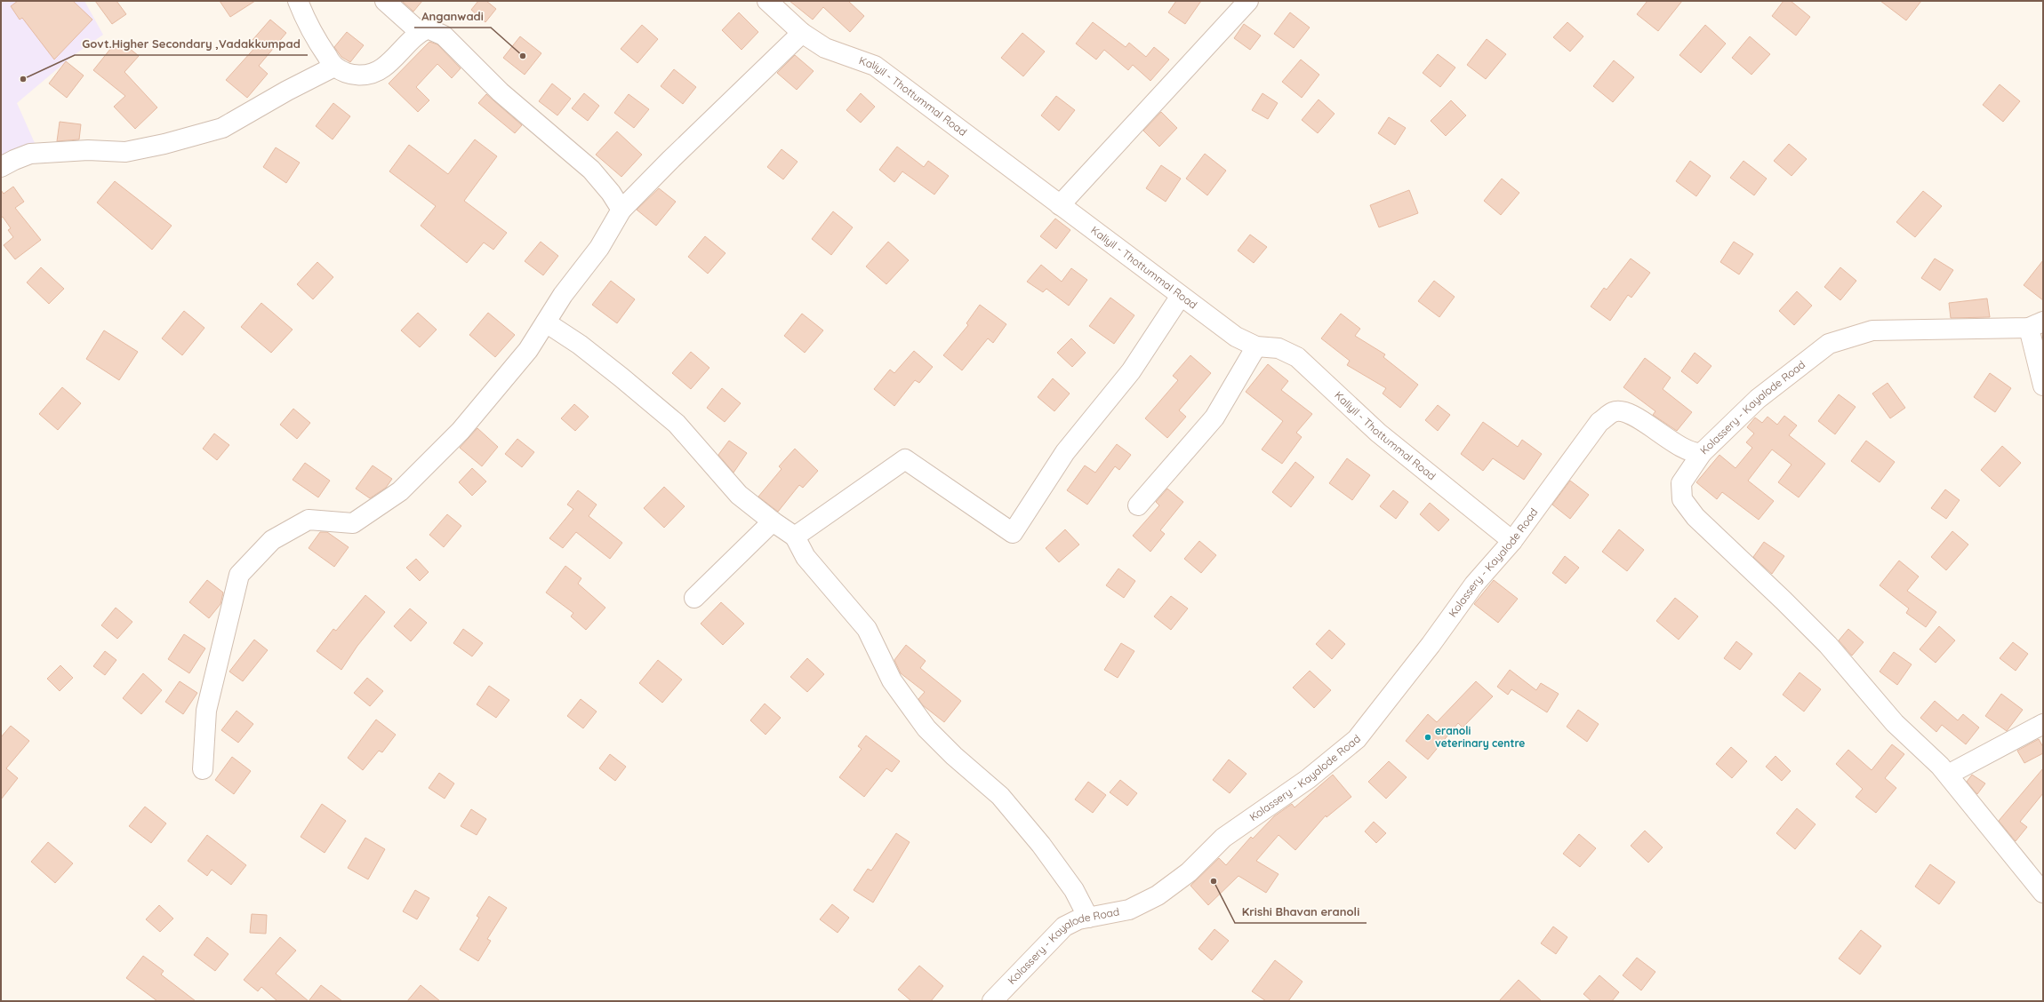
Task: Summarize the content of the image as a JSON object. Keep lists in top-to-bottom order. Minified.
{"streets":{"street":["Kaliyil - Thottummal Road","Kolassery - Kayalode Road"]},"crossings":[["Kaliyil - Thottummal Road","Kolassery - Kayalode Road"]],"places":["Anganwadi","Govt.Higher Secondary ,Vadakkumpad","eranoli veterinary centre","Krishi Bhavan eranoli"]}
